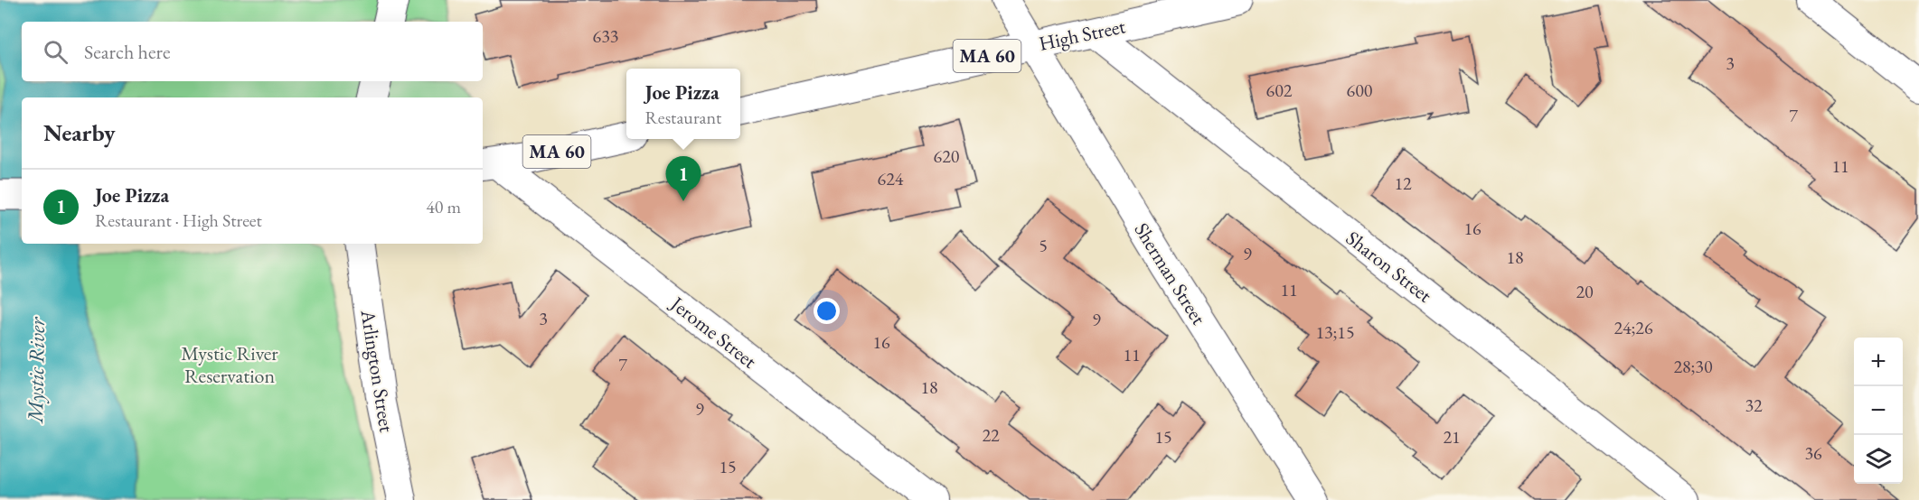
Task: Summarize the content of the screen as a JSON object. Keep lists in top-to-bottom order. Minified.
{"streets":{"main road":["High Street","MA 60"],"street":["Sharon Street","Sherman Street","Jerome Street","Arlington Street"]},"crossings":[["High Street","Sharon Street"],["High Street","Sherman Street"],["MA 60","Jerome Street"]],"water":["Mystic River"],"parks":["Mystic River Reservation"],"house_numbers":["633","3","602","600","7","620","11","624","12","16","5","9","18","11","20","3","9","24;26","13;15","16","11","7","28;30","18","32","9","22","15","21","36","15"],"page":{"search":"Search here","popup":["Joe Pizza","Restaurant"],"heading":"Nearby","pins":"1","list":[{"mark":"1","name":"Joe Pizza","note":"Restaurant · High Street","value":"40 m"}],"map_buttons":["+","−"]}}
